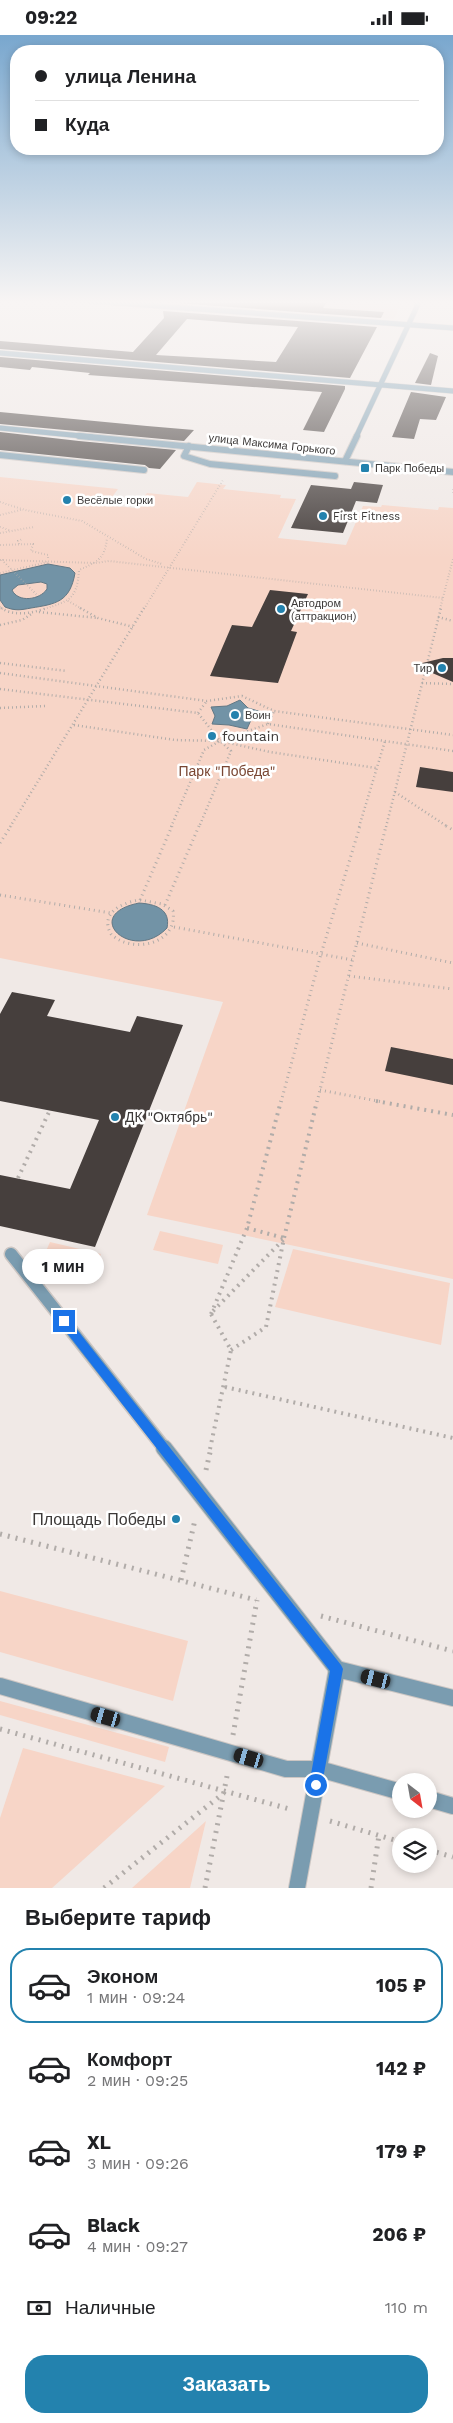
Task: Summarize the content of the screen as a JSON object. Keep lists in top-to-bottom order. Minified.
{"streets":{"street":["улица Максима Горького"]},"parks":["Парк \"Победа\""],"places":{"transit":["Парк Победы"],"other":["Весёлые горки","First Fitness","Автодром (аттракцион)","Тир","Воин","fountain","ДК \"Октябрь\"","Площадь Победы"]},"north":"bottom right","page":{"status":"09:22","banner":["улица Ленина","Куда"],"bubble":"1 мин","heading":"Выберите тариф","list":[{"name":"Эконом","note":"1 мин · 09:24","value":"105 ₽"},{"name":"Комфорт","note":"2 мин · 09:25","value":"142 ₽"},{"name":"XL","note":"3 мин · 09:26","value":"179 ₽"},{"name":"Black","note":"4 мин · 09:27","value":"206 ₽"}],"pay":["Наличные","110 m"],"buttons":"Заказать"}}
